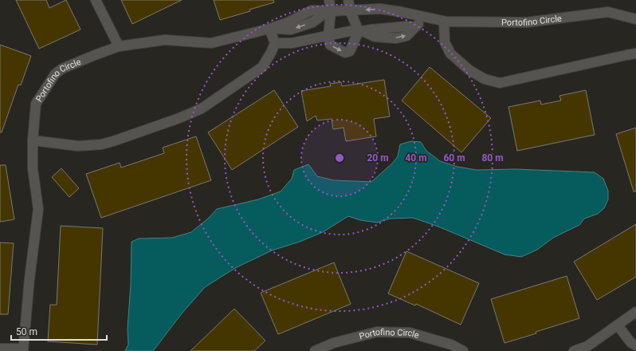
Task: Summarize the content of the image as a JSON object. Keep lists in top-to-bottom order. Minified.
{"streets":{"street":["Portofino Circle"]},"scale_bar":"50 m","rings":["20 m","40 m","60 m","80 m"]}
